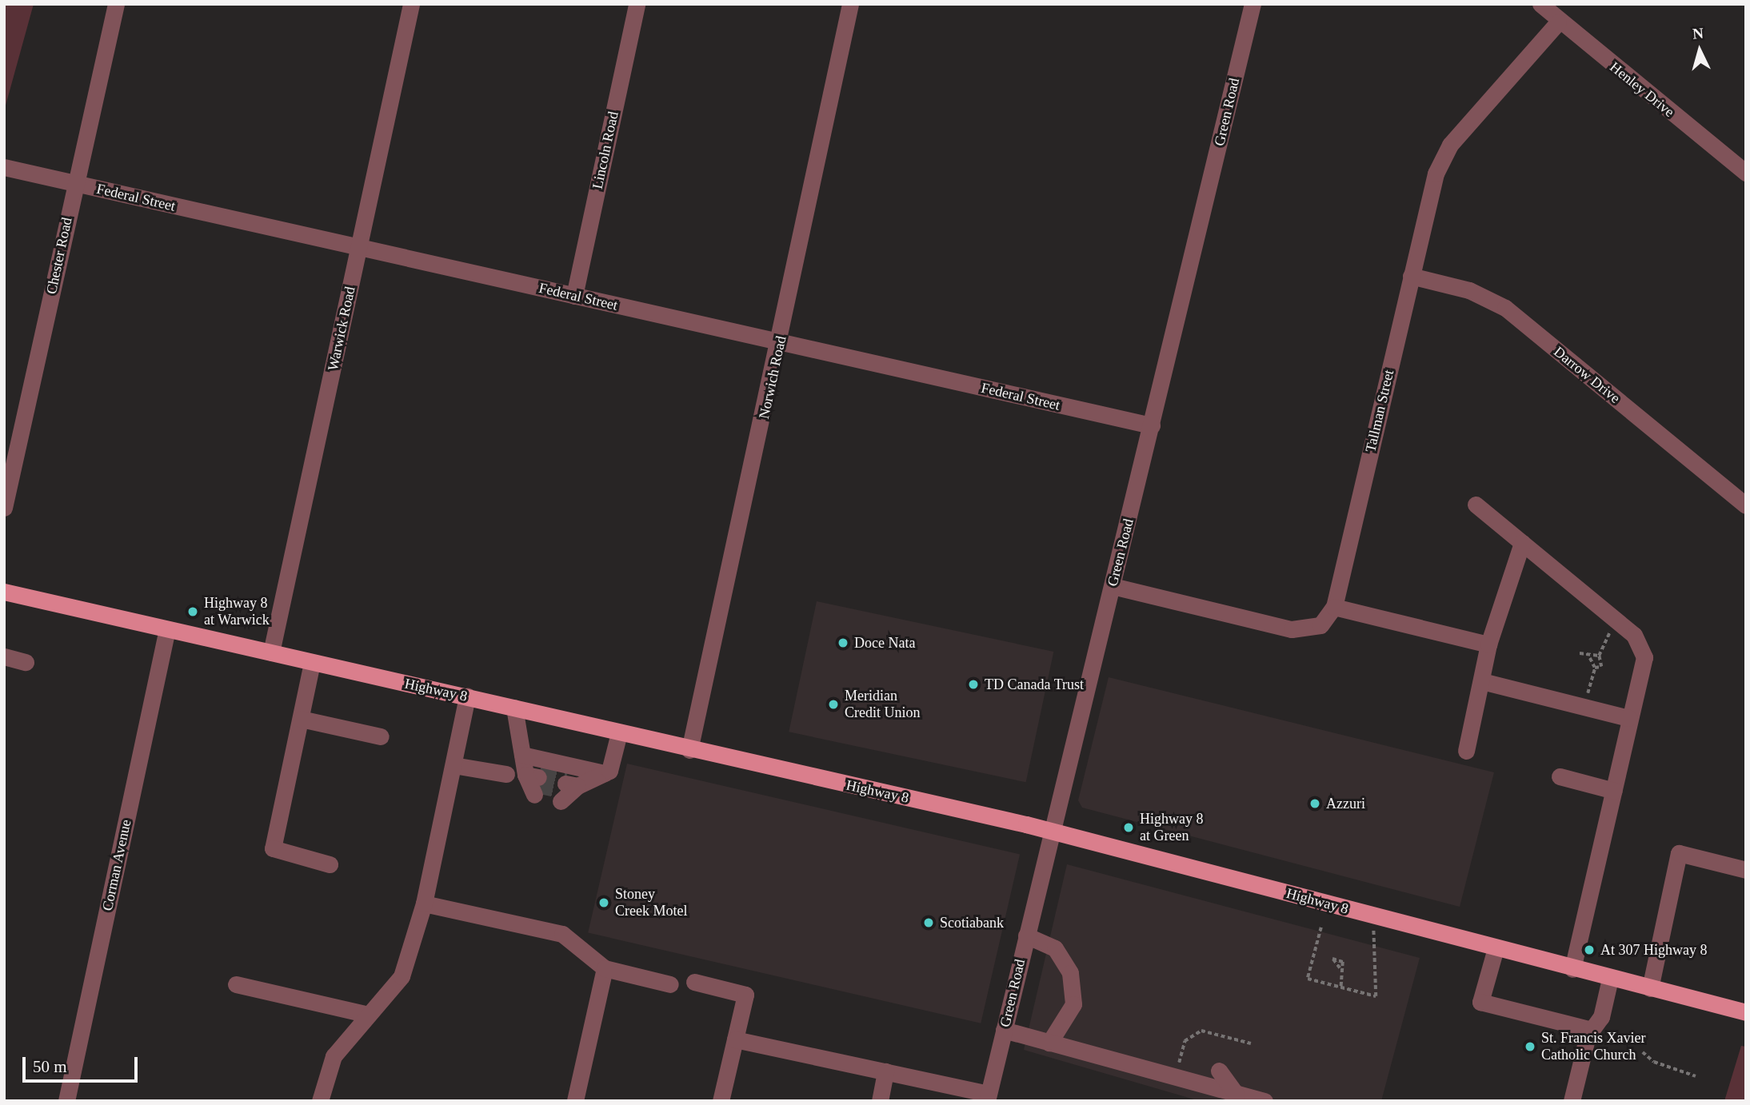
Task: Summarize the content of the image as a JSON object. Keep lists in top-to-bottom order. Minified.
{"streets":{"main road":["Highway 8"],"street":["Henley Drive","Green Road","Lincoln Road","Federal Street","Chester Road","Warwick Road","Darrow Drive","Norwich Road","Tallman Street","Corman Avenue"]},"crossings":[["Henley Drive","Tallman Street"],["Green Road","Federal Street"],["Green Road","Tallman Street"],["Green Road","Highway 8"],["Lincoln Road","Federal Street"],["Federal Street","Chester Road"],["Federal Street","Warwick Road"],["Federal Street","Norwich Road"],["Warwick Road","Highway 8"],["Darrow Drive","Tallman Street"],["Norwich Road","Highway 8"],["Highway 8","Corman Avenue"]],"places":["Highway 8 at Warwick","Doce Nata","TD Canada Trust","Meridian Credit Union","Azzuri","Highway 8 at Green","Stoney Creek Motel","Scotiabank","At 307 Highway 8","St. Francis Xavier Catholic Church"],"scale_bar":"50 m","north":"top"}
